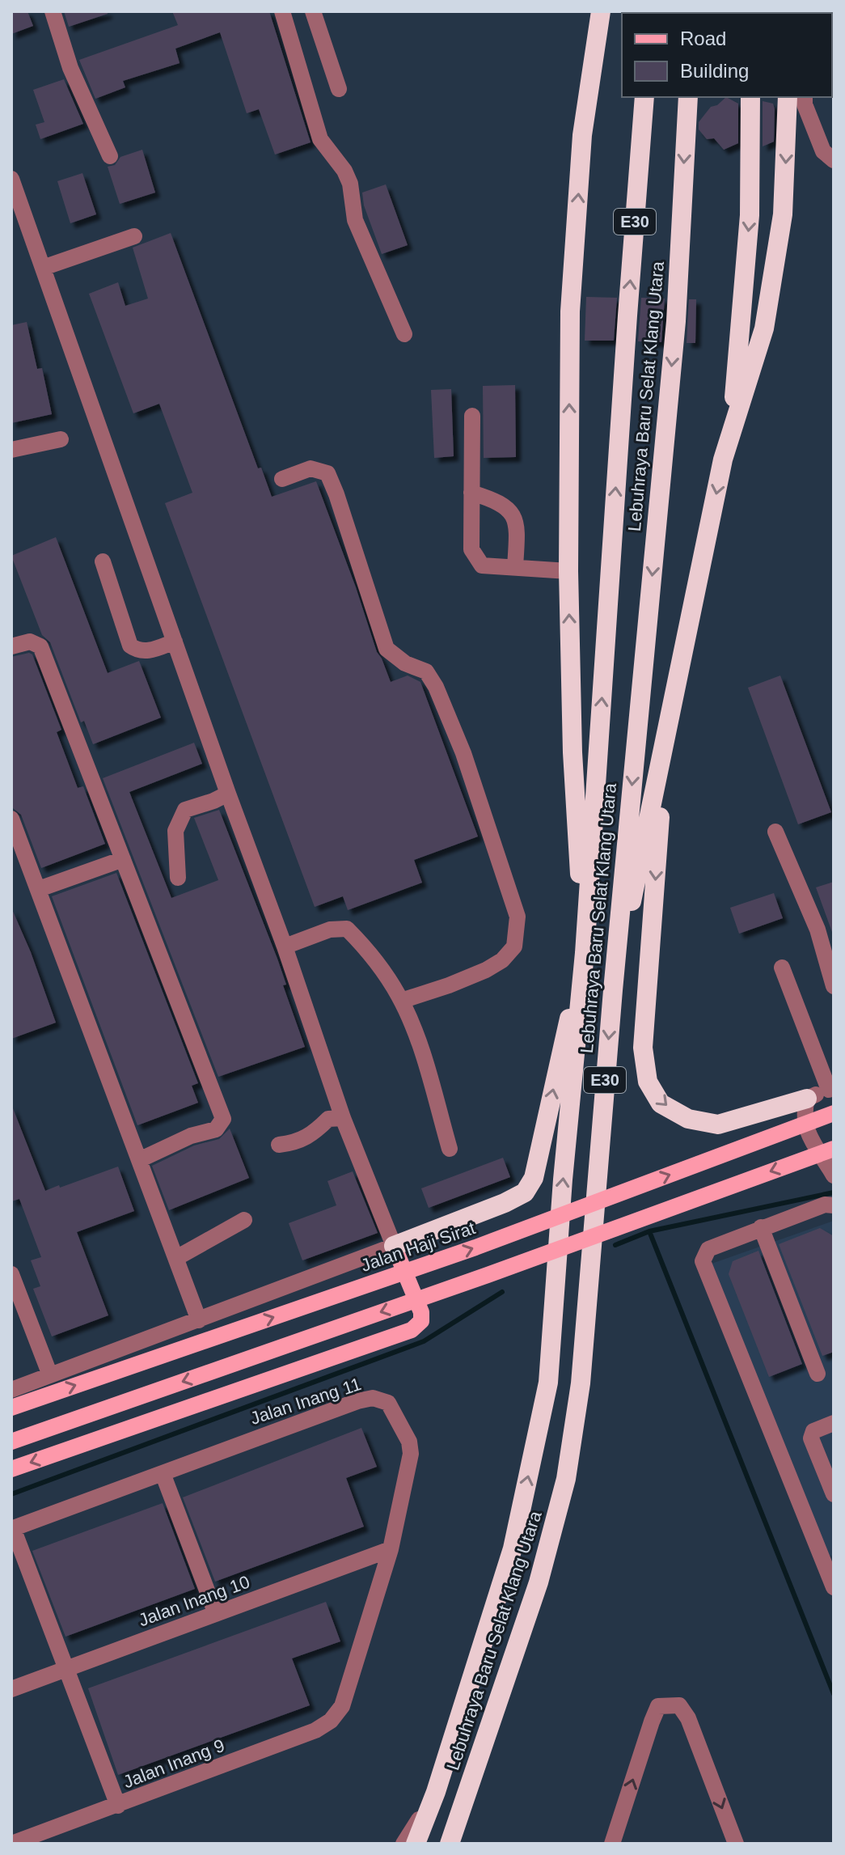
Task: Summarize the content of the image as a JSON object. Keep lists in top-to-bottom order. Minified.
{"streets":{"highway":["E30","Lebuhraya Baru Selat Klang Utara"],"main road":["Jalan Haji Sirat"],"street":["Jalan Inang 11","Jalan Inang 10","Jalan Inang 9"]},"crossings":[["Jalan Inang 11","Jalan Inang 10"],["Jalan Inang 11","Jalan Inang 9"]],"legend":["Road","Building"]}
